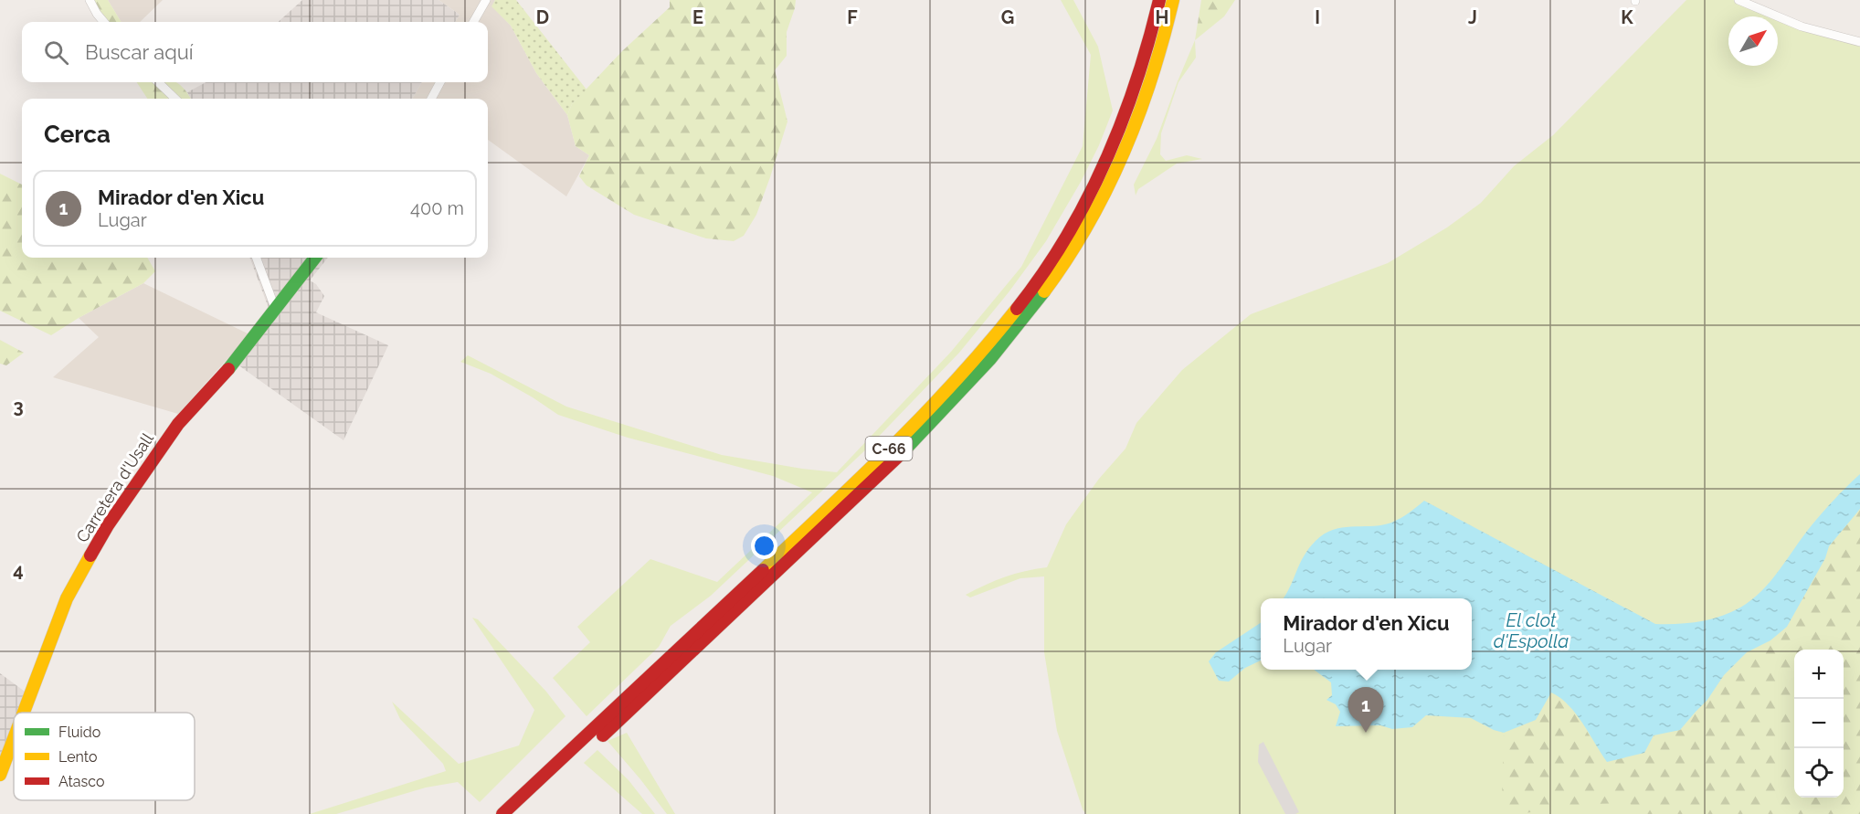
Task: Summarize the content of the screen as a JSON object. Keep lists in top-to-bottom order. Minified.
{"streets":{"main road":["C-66","Carretera d'Usall"]},"water":["El clot d'Espolla"],"legend":["Fluido","Lento","Atasco"],"north":"top right","page":{"search":"Buscar aquí","heading":"Cerca","list":[{"mark":"1","name":"Mirador d'en Xicu","note":"Lugar","value":"400 m"}],"popup":["Mirador d'en Xicu","Lugar"],"map_buttons":["+","−"],"pins":"1"},"grid":{"columns":["D","E","F","G","H","I","J","K"],"rows":["3","4"]}}
